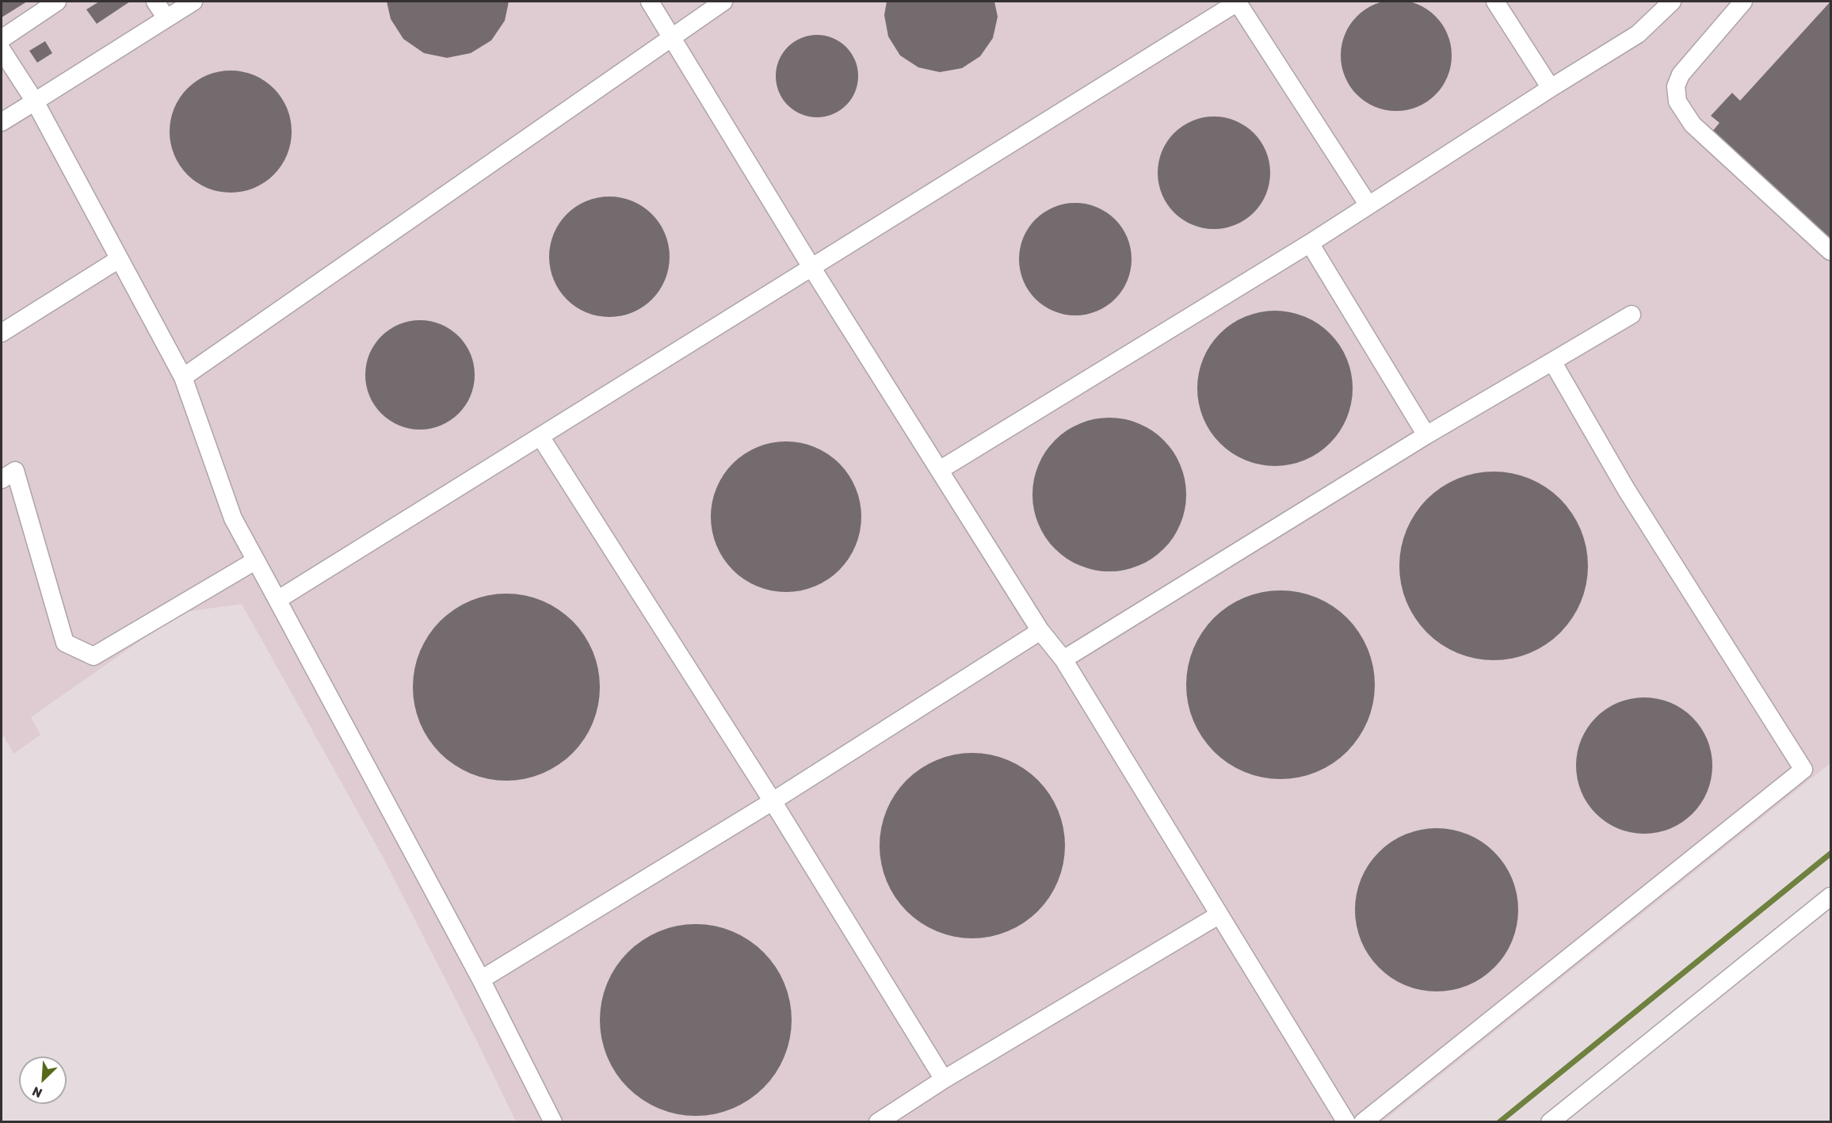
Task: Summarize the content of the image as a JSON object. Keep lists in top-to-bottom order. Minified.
{"north":"bottom left"}
